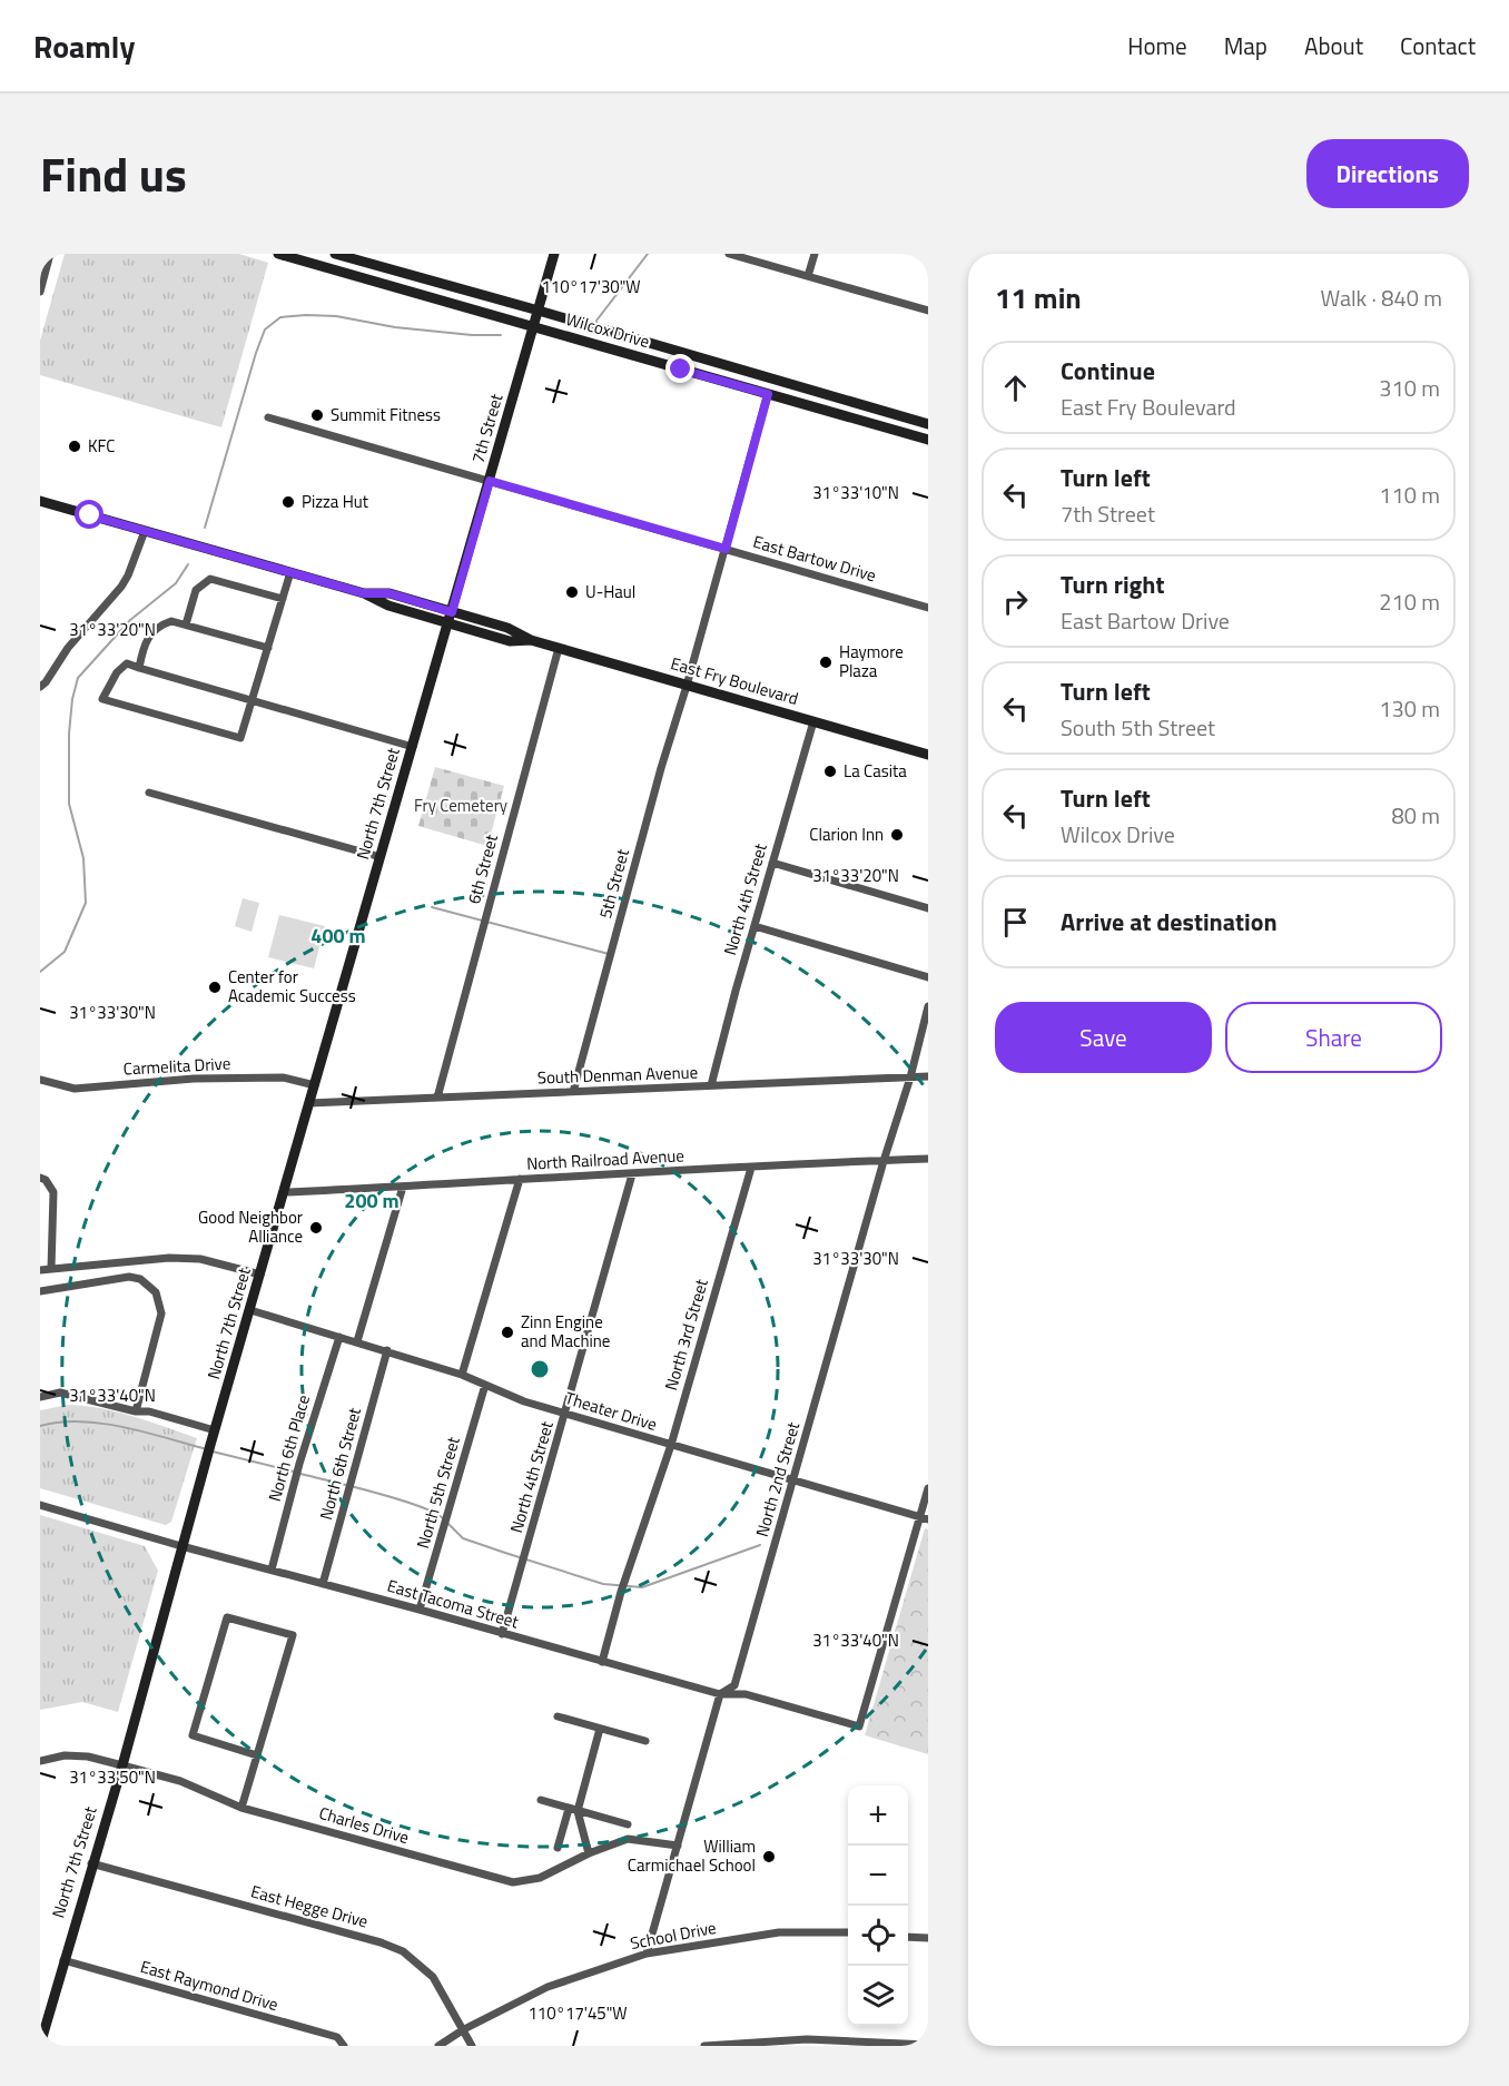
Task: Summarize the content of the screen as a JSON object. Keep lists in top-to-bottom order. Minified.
{"streets":{"main road":["Wilcox Drive","7th Street","East Fry Boulevard","North 7th Street"],"street":["East Bartow Drive","6th Street","5th Street","North 4th Street","Carmelita Drive","South Denman Avenue","North Railroad Avenue","North 3rd Street","Theater Drive","North 6th Place","North 6th Street","North 2nd Street","North 5th Street","East Tacoma Street","Charles Drive","East Hegge Drive","School Drive","East Raymond Drive"]},"crossings":[["Wilcox Drive","7th Street"],["Wilcox Drive","5th Street"],["7th Street","East Bartow Drive"],["7th Street","East Fry Boulevard"],["7th Street","North 7th Street"],["East Bartow Drive","5th Street"],["East Fry Boulevard","North 7th Street"],["East Fry Boulevard","6th Street"],["East Fry Boulevard","5th Street"],["East Fry Boulevard","North 4th Street"],["North 7th Street","Carmelita Drive"],["North 7th Street","South Denman Avenue"],["North 7th Street","North Railroad Avenue"],["North 7th Street","Theater Drive"],["North 7th Street","East Tacoma Street"],["North 7th Street","Charles Drive"],["North 7th Street","East Hegge Drive"],["North 7th Street","East Raymond Drive"],["6th Street","South Denman Avenue"],["5th Street","South Denman Avenue"],["North 4th Street","South Denman Avenue"],["North 4th Street","North Railroad Avenue"],["North 4th Street","Theater Drive"],["North 4th Street","East Tacoma Street"],["South Denman Avenue","North 2nd Street"],["North Railroad Avenue","North 3rd Street"],["North Railroad Avenue","North 2nd Street"],["North 3rd Street","Theater Drive"],["North 3rd Street","East Tacoma Street"],["Theater Drive","North 6th Place"],["Theater Drive","North 6th Street"],["Theater Drive","North 2nd Street"],["Theater Drive","North 5th Street"],["Theater Drive","East Tacoma Street"],["North 6th Place","East Tacoma Street"],["North 6th Street","East Tacoma Street"],["North 2nd Street","East Tacoma Street"],["North 2nd Street","Charles Drive"],["North 2nd Street","School Drive"],["North 5th Street","East Tacoma Street"],["East Hegge Drive","School Drive"]],"parks":["Fry Cemetery"],"places":["Summit Fitness","KFC","Pizza Hut","U-Haul","Haymore Plaza","La Casita","Clarion Inn","Center for Academic Success","Good Neighbor Alliance","Zinn Engine and Machine","William Carmichael School"],"page":{"header":"Roamly","nav":["Home","Map","About","Contact"],"title":"Find us","buttons":["Directions",["Save","Share"]],"heading":["11 min","Walk · 840 m"],"list":[["Continue","East Fry Boulevard","310 m"],["Turn left","7th Street","110 m"],["Turn right","East Bartow Drive","210 m"],["Turn left","South 5th Street","130 m"],["Turn left","Wilcox Drive","80 m"],"Arrive at destination"],"map_buttons":["+","−"]},"coordinates":["110°17'30\"W","31°33'10\"N","31°33'20\"N","31°33'30\"N","31°33'40\"N","31°33'50\"N","110°17'45\"W"],"rings":["400 m","200 m"]}
